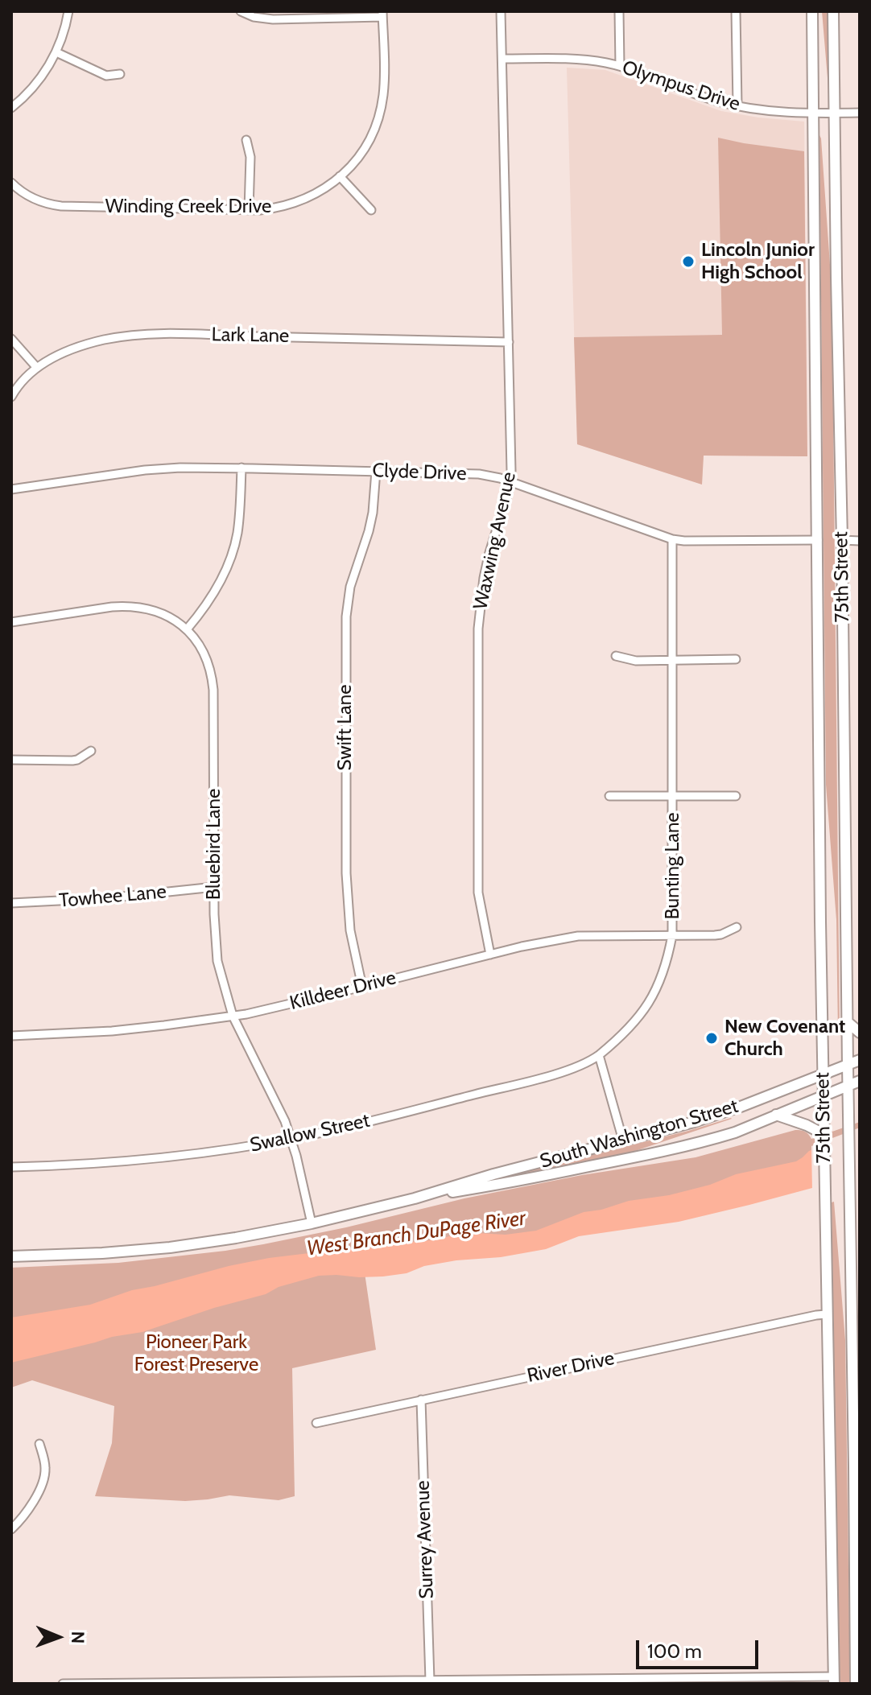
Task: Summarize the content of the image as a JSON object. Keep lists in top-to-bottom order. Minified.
{"streets":{"main road":["75th Street","South Washington Street"],"street":["Olympus Drive","Winding Creek Drive","Lark Lane","Clyde Drive","Waxwing Avenue","Swift Lane","Bluebird Lane","Bunting Lane","Towhee Lane","Killdeer Drive","Swallow Street","River Drive","Surrey Avenue"]},"crossings":[["Olympus Drive","Waxwing Avenue"],["Olympus Drive","75th Street"],["Lark Lane","Waxwing Avenue"],["Clyde Drive","Waxwing Avenue"],["Clyde Drive","75th Street"],["Clyde Drive","Swift Lane"],["Clyde Drive","Bunting Lane"],["Waxwing Avenue","Killdeer Drive"],["75th Street","South Washington Street"],["75th Street","River Drive"],["Swift Lane","Killdeer Drive"],["Bluebird Lane","Towhee Lane"],["Bluebird Lane","Killdeer Drive"],["Bluebird Lane","Swallow Street"],["Bluebird Lane","South Washington Street"],["Bunting Lane","Killdeer Drive"],["Bunting Lane","Swallow Street"],["River Drive","Surrey Avenue"]],"water":["West Branch DuPage River"],"parks":["Pioneer Park Forest Preserve"],"places":["Lincoln Junior High School","New Covenant Church"],"scale_bar":"100 m","north":"right"}
